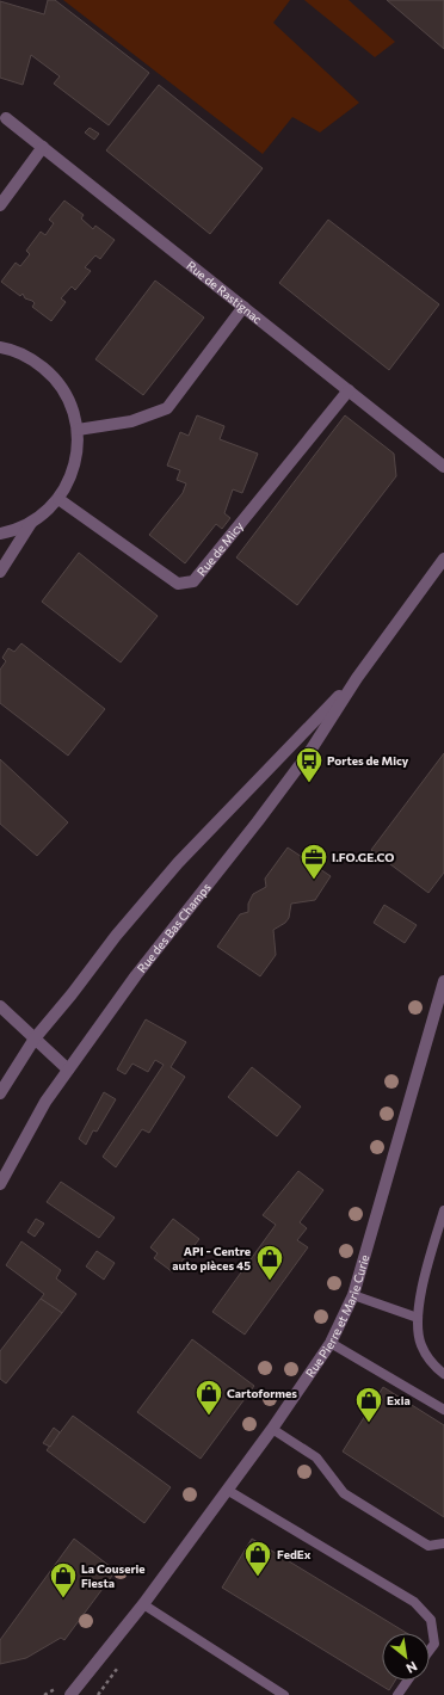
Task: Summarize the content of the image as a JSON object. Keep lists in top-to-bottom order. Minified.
{"streets":{"street":["Rue de Rastignac","Rue de Micy","Rue des Bas Champs","Rue Pierre et Marie Curie"]},"crossings":[["Rue de Rastignac","Rue de Micy"]],"places":{"bus stop":["Portes de Micy"],"office":["I.FO.GE.CO"],"shop":["API - Centre auto pièces 45","Cartoformes","Exia","FedEx","La Couserie Fiesta"]},"north":"bottom right"}
